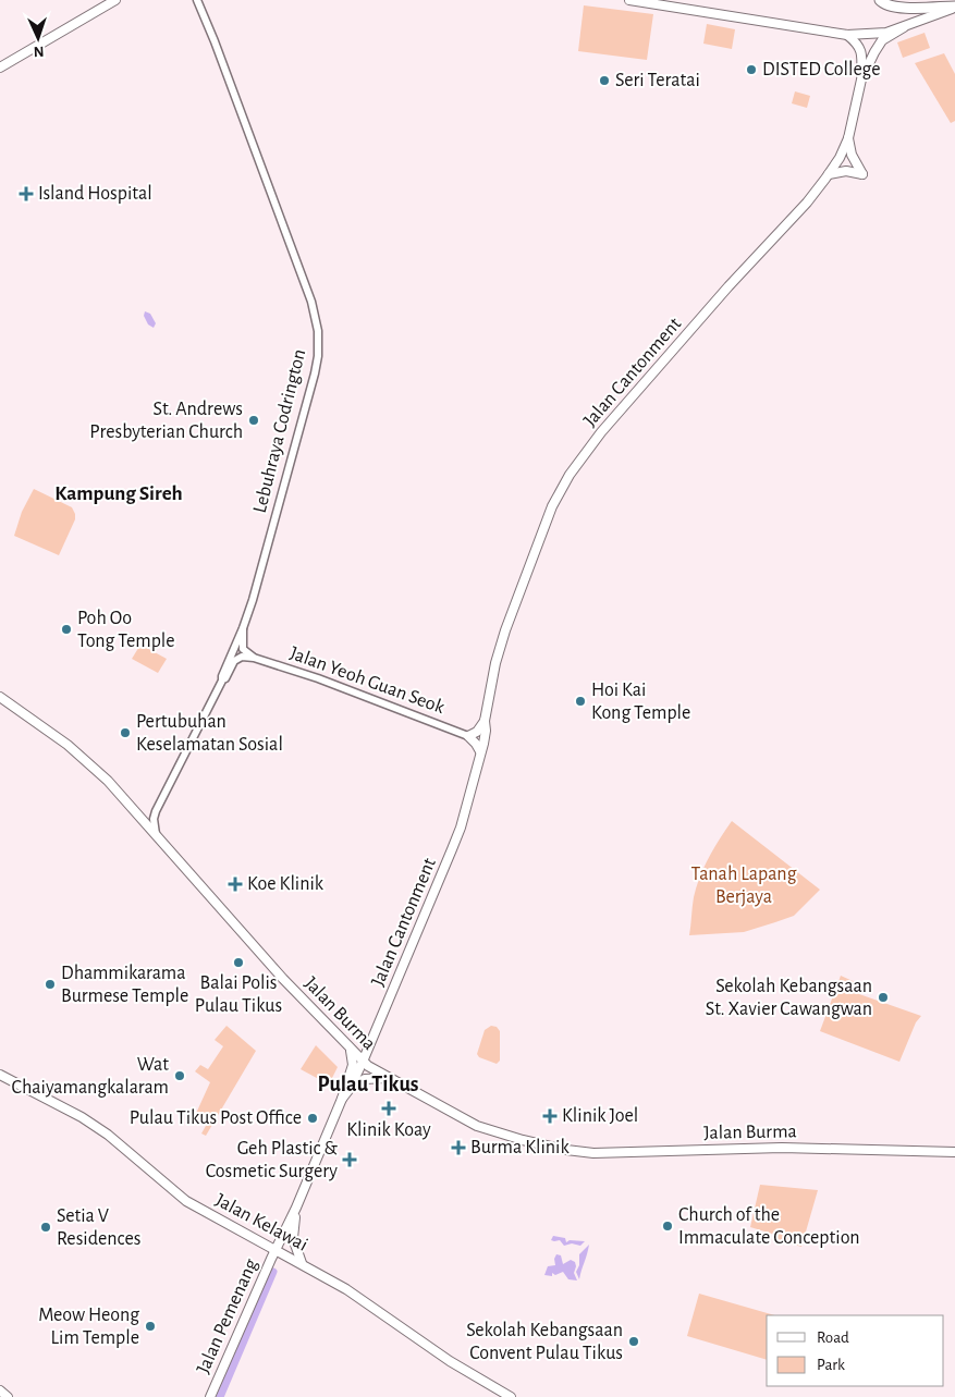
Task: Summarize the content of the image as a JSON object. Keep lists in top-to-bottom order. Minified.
{"streets":{"main road":["Jalan Cantonment","Jalan Burma","Jalan Kelawai","Jalan Pemenang"],"street":["Lebuhraya Codrington","Jalan Yeoh Guan Seok"]},"crossings":[["Jalan Cantonment","Jalan Burma"],["Jalan Cantonment","Jalan Kelawai"],["Jalan Cantonment","Jalan Pemenang"],["Lebuhraya Codrington","Jalan Burma"],["Jalan Kelawai","Jalan Pemenang"]],"districts":["Kampung Sireh","Pulau Tikus"],"parks":["Tanah Lapang Berjaya"],"places":{"other":["DISTED College","Seri Teratai","St. Andrews Presbyterian Church","Poh Oo Tong Temple","Hoi Kai Kong Temple","Pertubuhan Keselamatan Sosial","Balai Polis Pulau Tikus","Dhammikarama Burmese Temple","Sekolah Kebangsaan St. Xavier Cawangwan","Wat Chaiyamangkalaram","Pulau Tikus Post Office","Church of the Immaculate Conception","Setia V Residences","Meow Heong Lim Temple","Sekolah Kebangsaan Convent Pulau Tikus"],"health":["Island Hospital","Koe Klinik","Klinik Koay","Klinik Joel","Burma Klinik","Geh Plastic & Cosmetic Surgery"]},"legend":["Road","Park"],"north":"bottom"}
